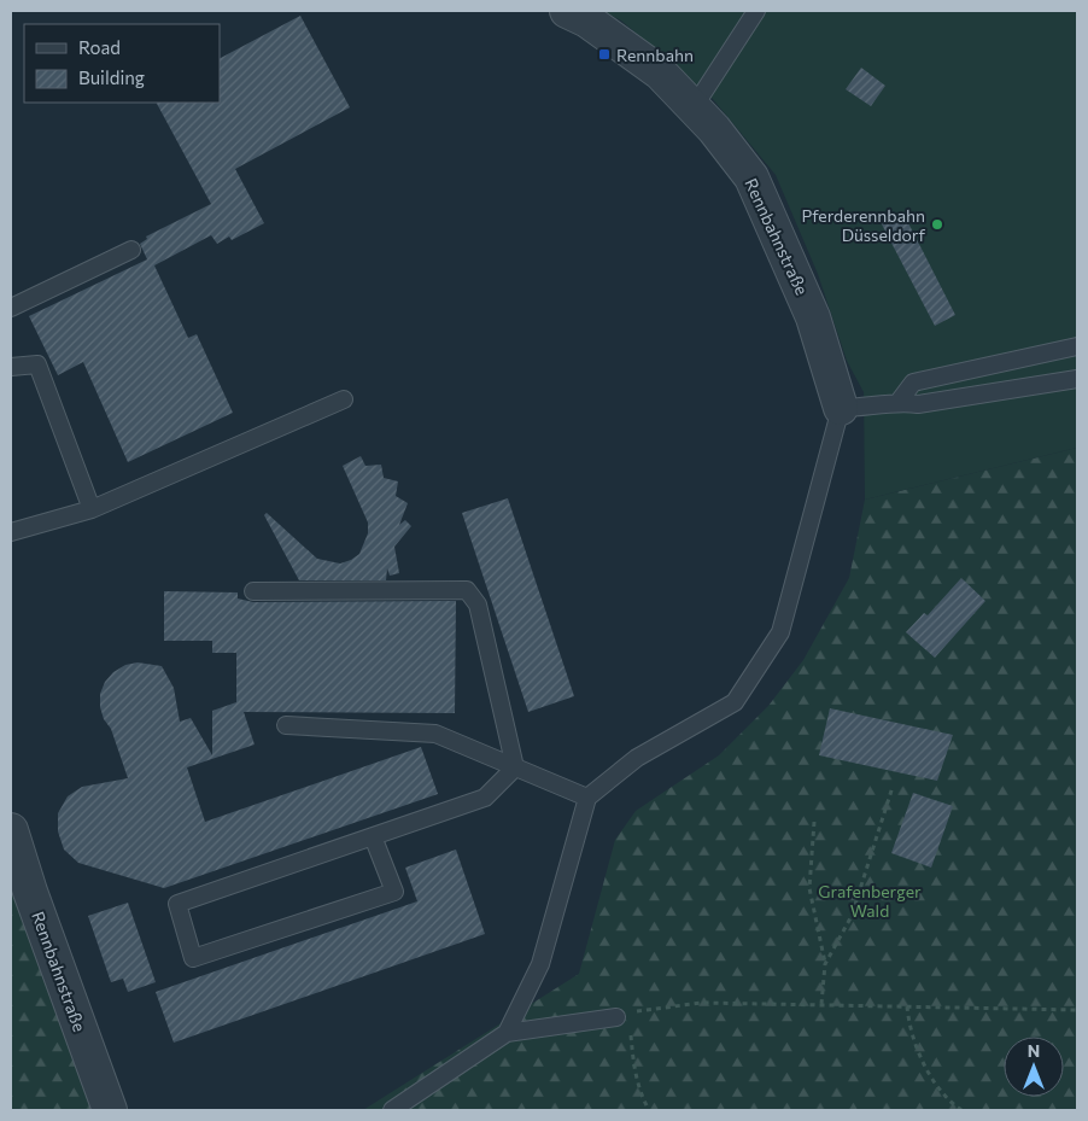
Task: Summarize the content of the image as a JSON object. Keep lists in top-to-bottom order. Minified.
{"streets":{"street":["Rennbahnstraße"]},"parks":["Grafenberger Wald"],"places":{"transit":["Rennbahn"],"other":["Pferderennbahn Düsseldorf"]},"legend":["Road","Building"],"north":"top"}
